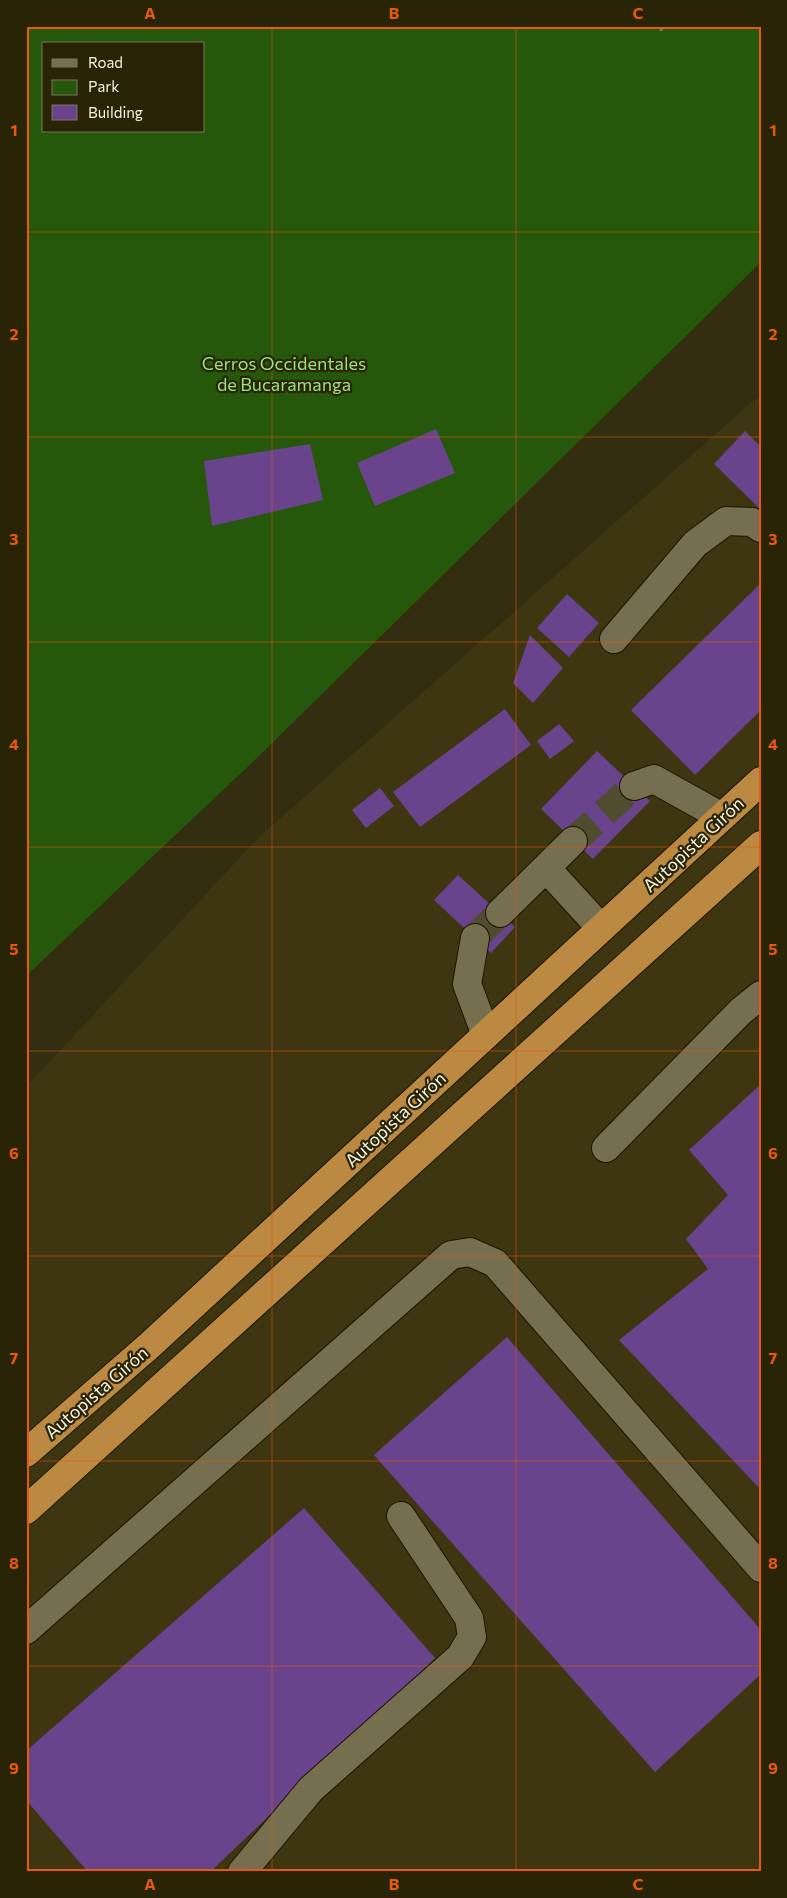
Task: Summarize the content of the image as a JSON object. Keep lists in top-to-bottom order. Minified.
{"streets":{"highway":["Autopista Girón"]},"parks":["Cerros Occidentales de Bucaramanga"],"legend":["Road","Park","Building"],"grid":{"columns":["A","B","C"],"rows":["1","2","3","4","5","6","7","8","9"]}}
